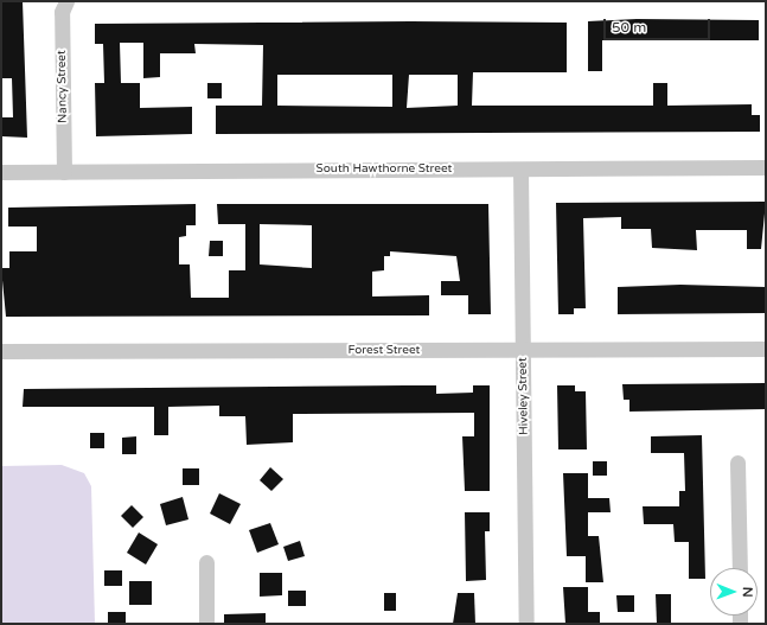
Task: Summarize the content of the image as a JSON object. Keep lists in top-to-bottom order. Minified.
{"streets":{"street":["Nancy Street","South Hawthorne Street","Forest Street","Hiveley Street"]},"crossings":[["Nancy Street","South Hawthorne Street"],["South Hawthorne Street","Hiveley Street"],["Forest Street","Hiveley Street"]],"scale_bar":"50 m","north":"right"}
